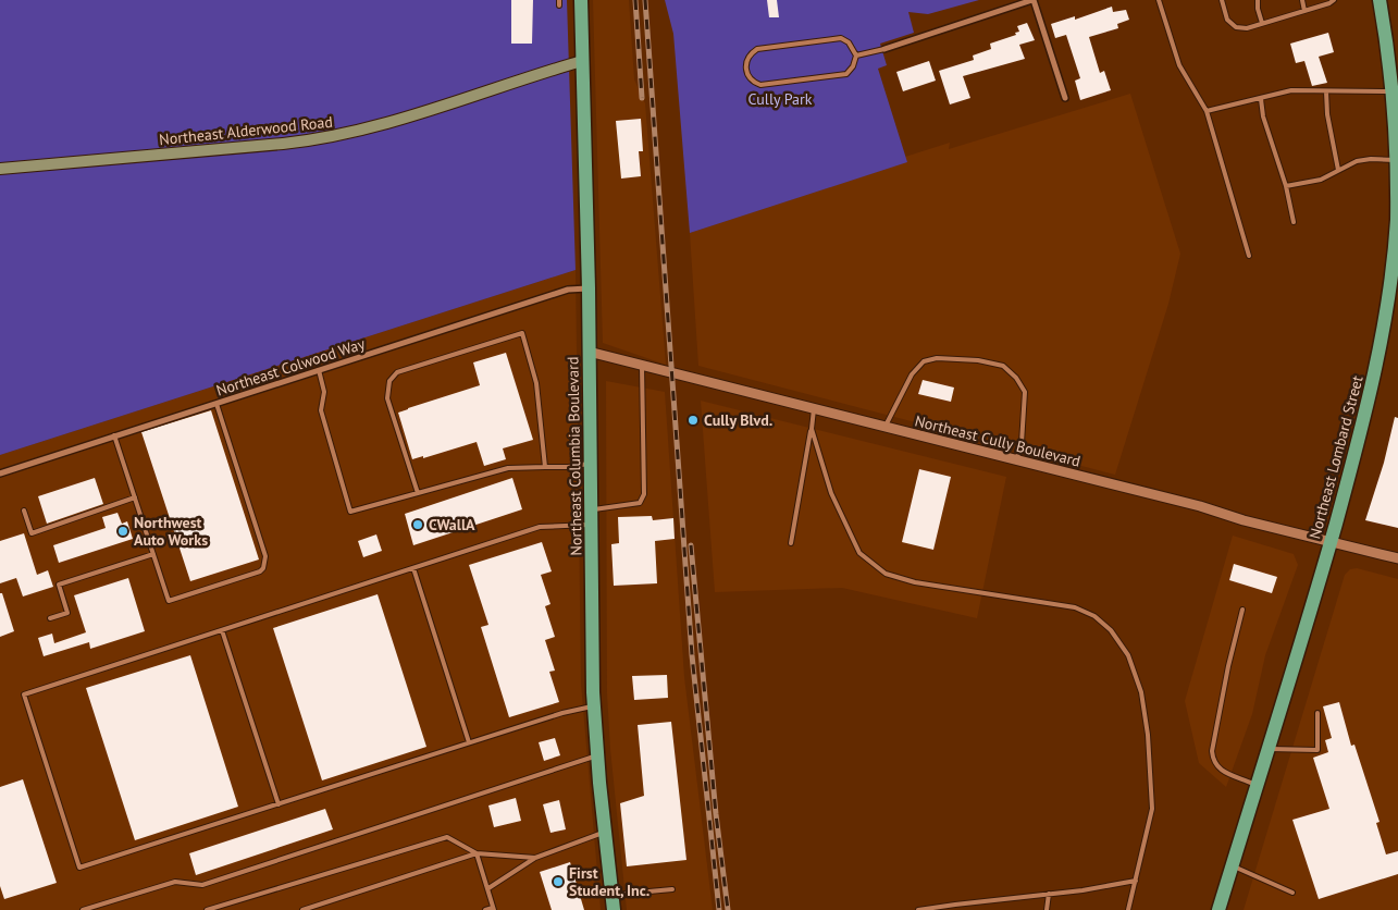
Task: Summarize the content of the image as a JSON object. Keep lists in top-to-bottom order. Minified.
{"streets":{"main road":["Northeast Alderwood Road","Northeast Columbia Boulevard","Northeast Lombard Street"],"street":["Northeast Colwood Way","Northeast Cully Boulevard"]},"crossings":[["Northeast Alderwood Road","Northeast Columbia Boulevard"],["Northeast Colwood Way","Northeast Columbia Boulevard"],["Northeast Cully Boulevard","Northeast Columbia Boulevard"],["Northeast Cully Boulevard","Northeast Lombard Street"]],"parks":["Cully Park"],"places":["Cully Blvd.","CWallA","Northwest Auto Works","First Student, Inc."]}
